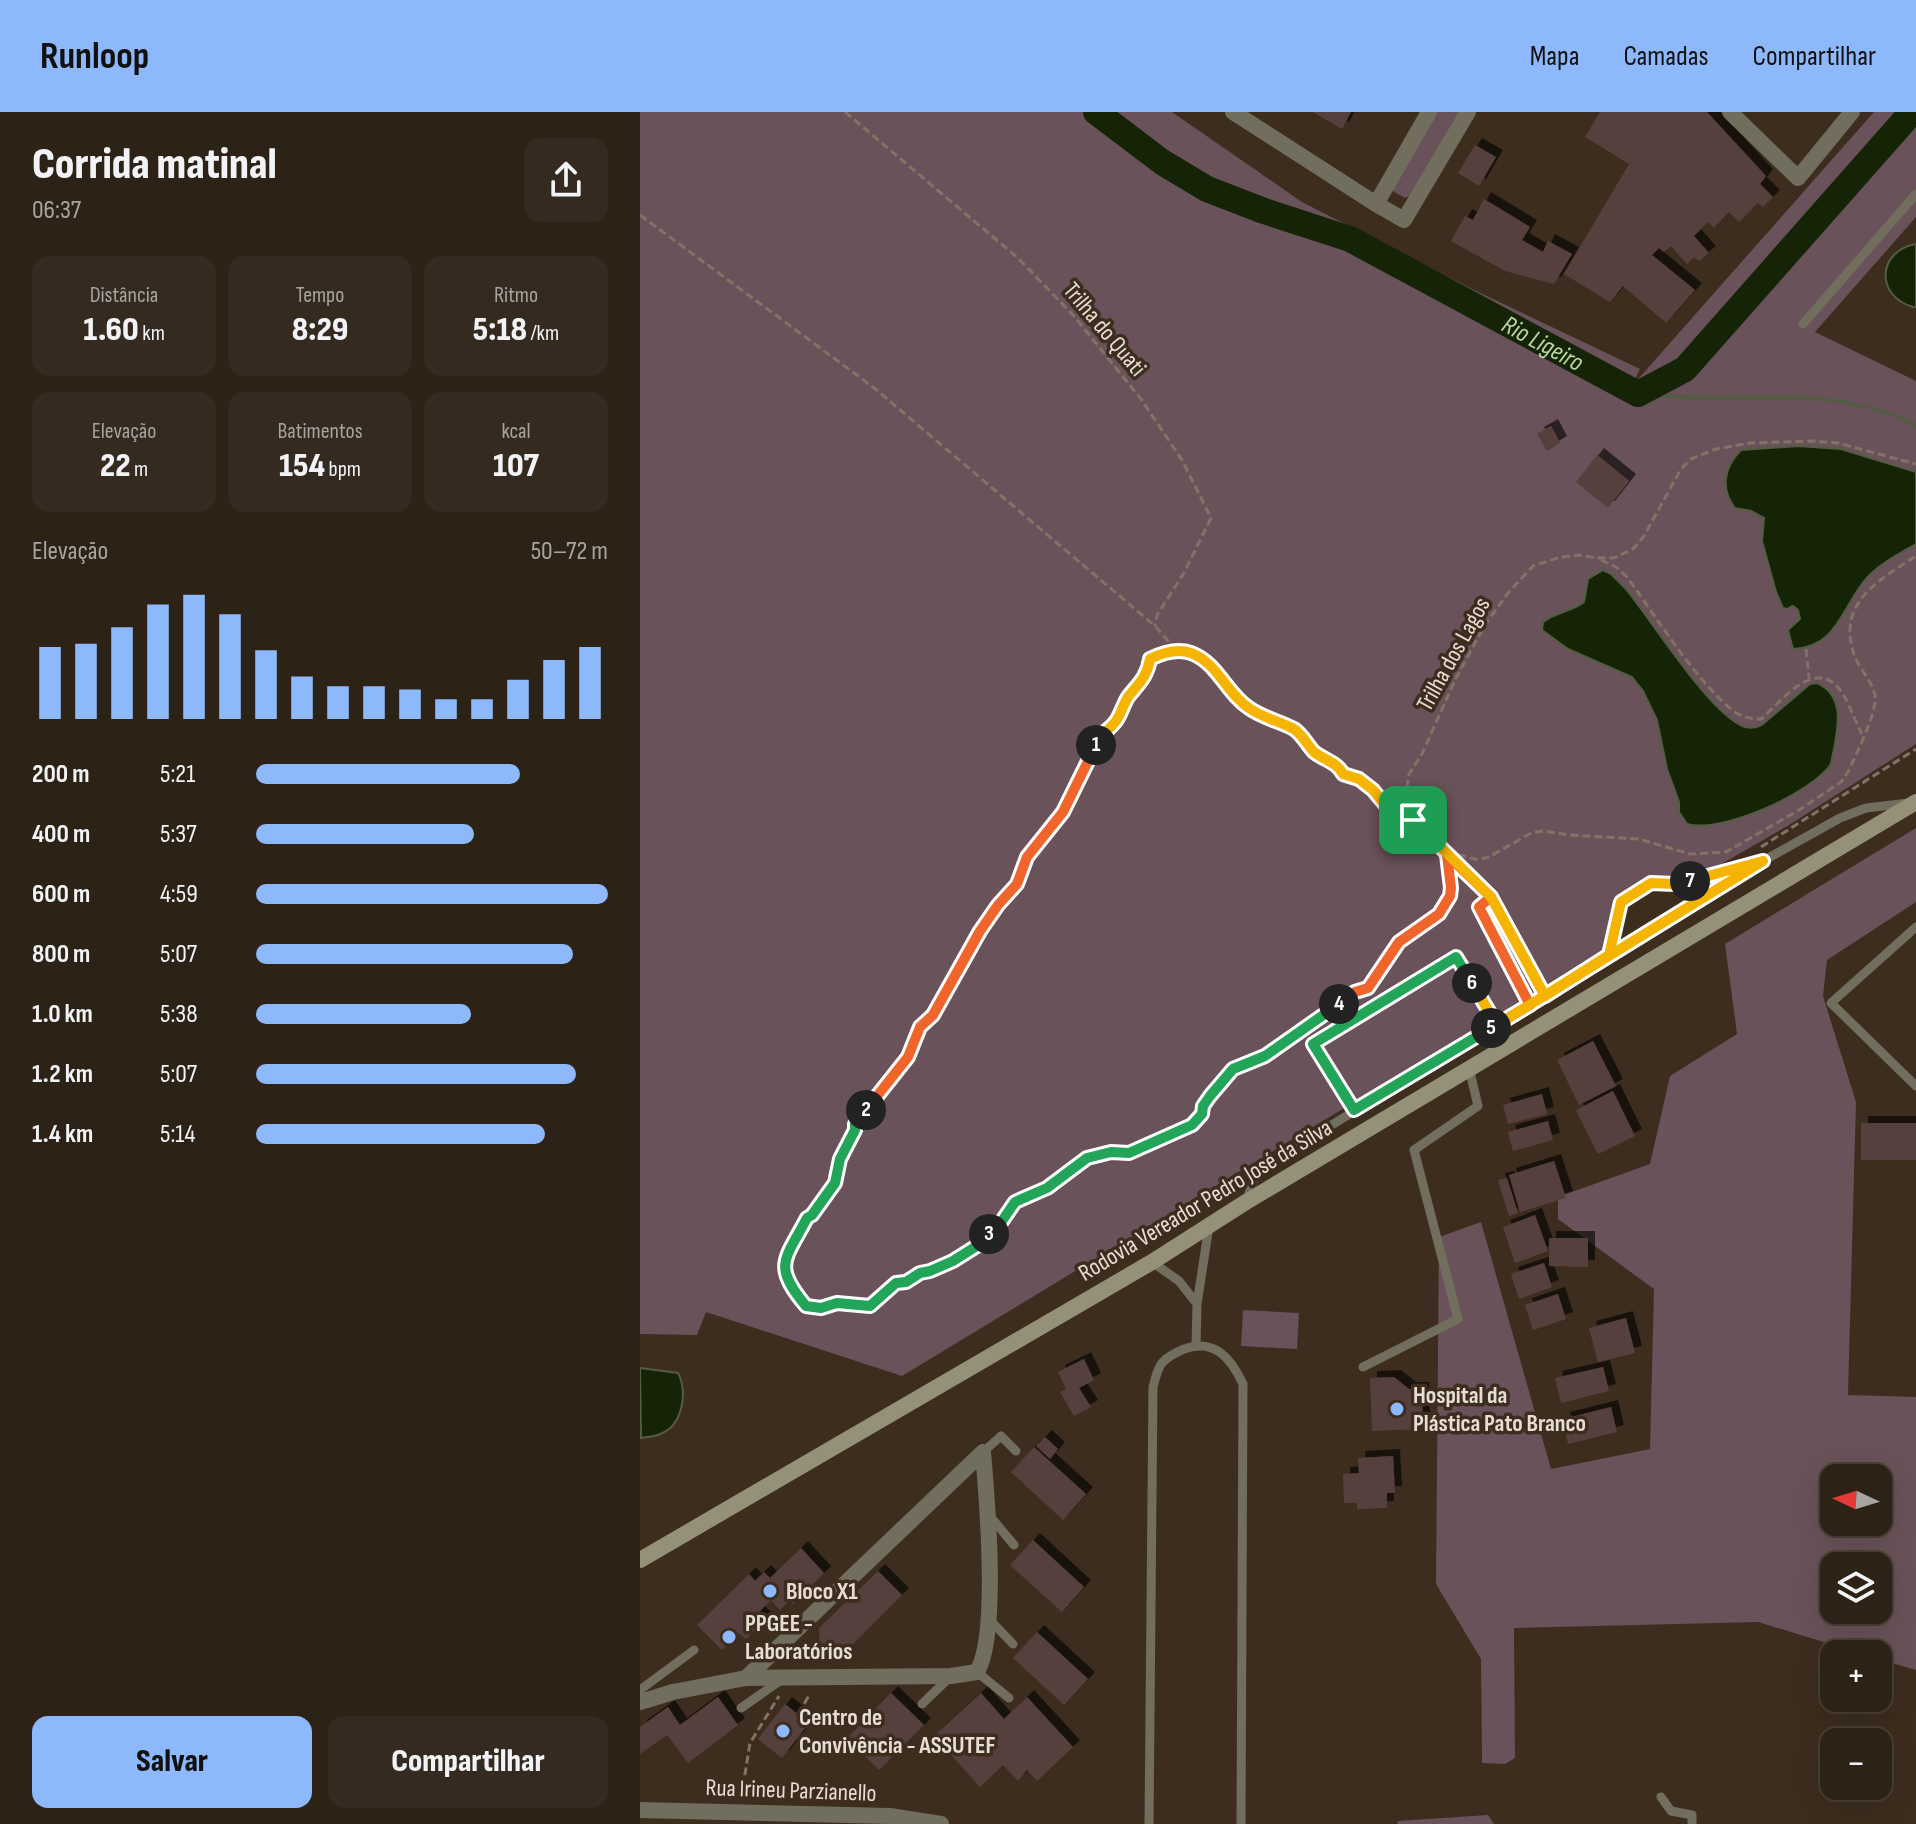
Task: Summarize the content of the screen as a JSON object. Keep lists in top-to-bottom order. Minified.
{"streets":{"main road":["Rodovia Vereador Pedro José da Silva"],"street":["Rua Irineu Parzianello"],"path":["Trilha do Quati","Trilha dos Lagos"]},"water":["Rio Ligeiro"],"places":["Hospital da Plástica Pato Branco","Bloco X1","PPGEE - Laboratórios","Centro de Convivência - ASSUTEF"],"north":"left","page":{"header":"Runloop","nav":["Mapa","Camadas","Compartilhar"],"heading":["Corrida matinal","06:37"],"stats":[["Distância","1.60 km"],["Tempo","8:29"],["Ritmo","5:18 /km"],["Elevação","22 m"],["Batimentos","154 bpm"],["kcal","107"]],"chart":["Elevação","50–72 m"],"pins":["1","7","6","4","5","2","3"],"list":[{"name":"200 m","note":"5:21"},{"name":"400 m","note":"5:37"},{"name":"600 m","note":"4:59"},{"name":"800 m","note":"5:07"},{"name":"1.0 km","note":"5:38"},{"name":"1.2 km","note":"5:07"},{"name":"1.4 km","note":"5:14"}],"map_buttons":["+","−"],"buttons":["Salvar","Compartilhar"]}}
